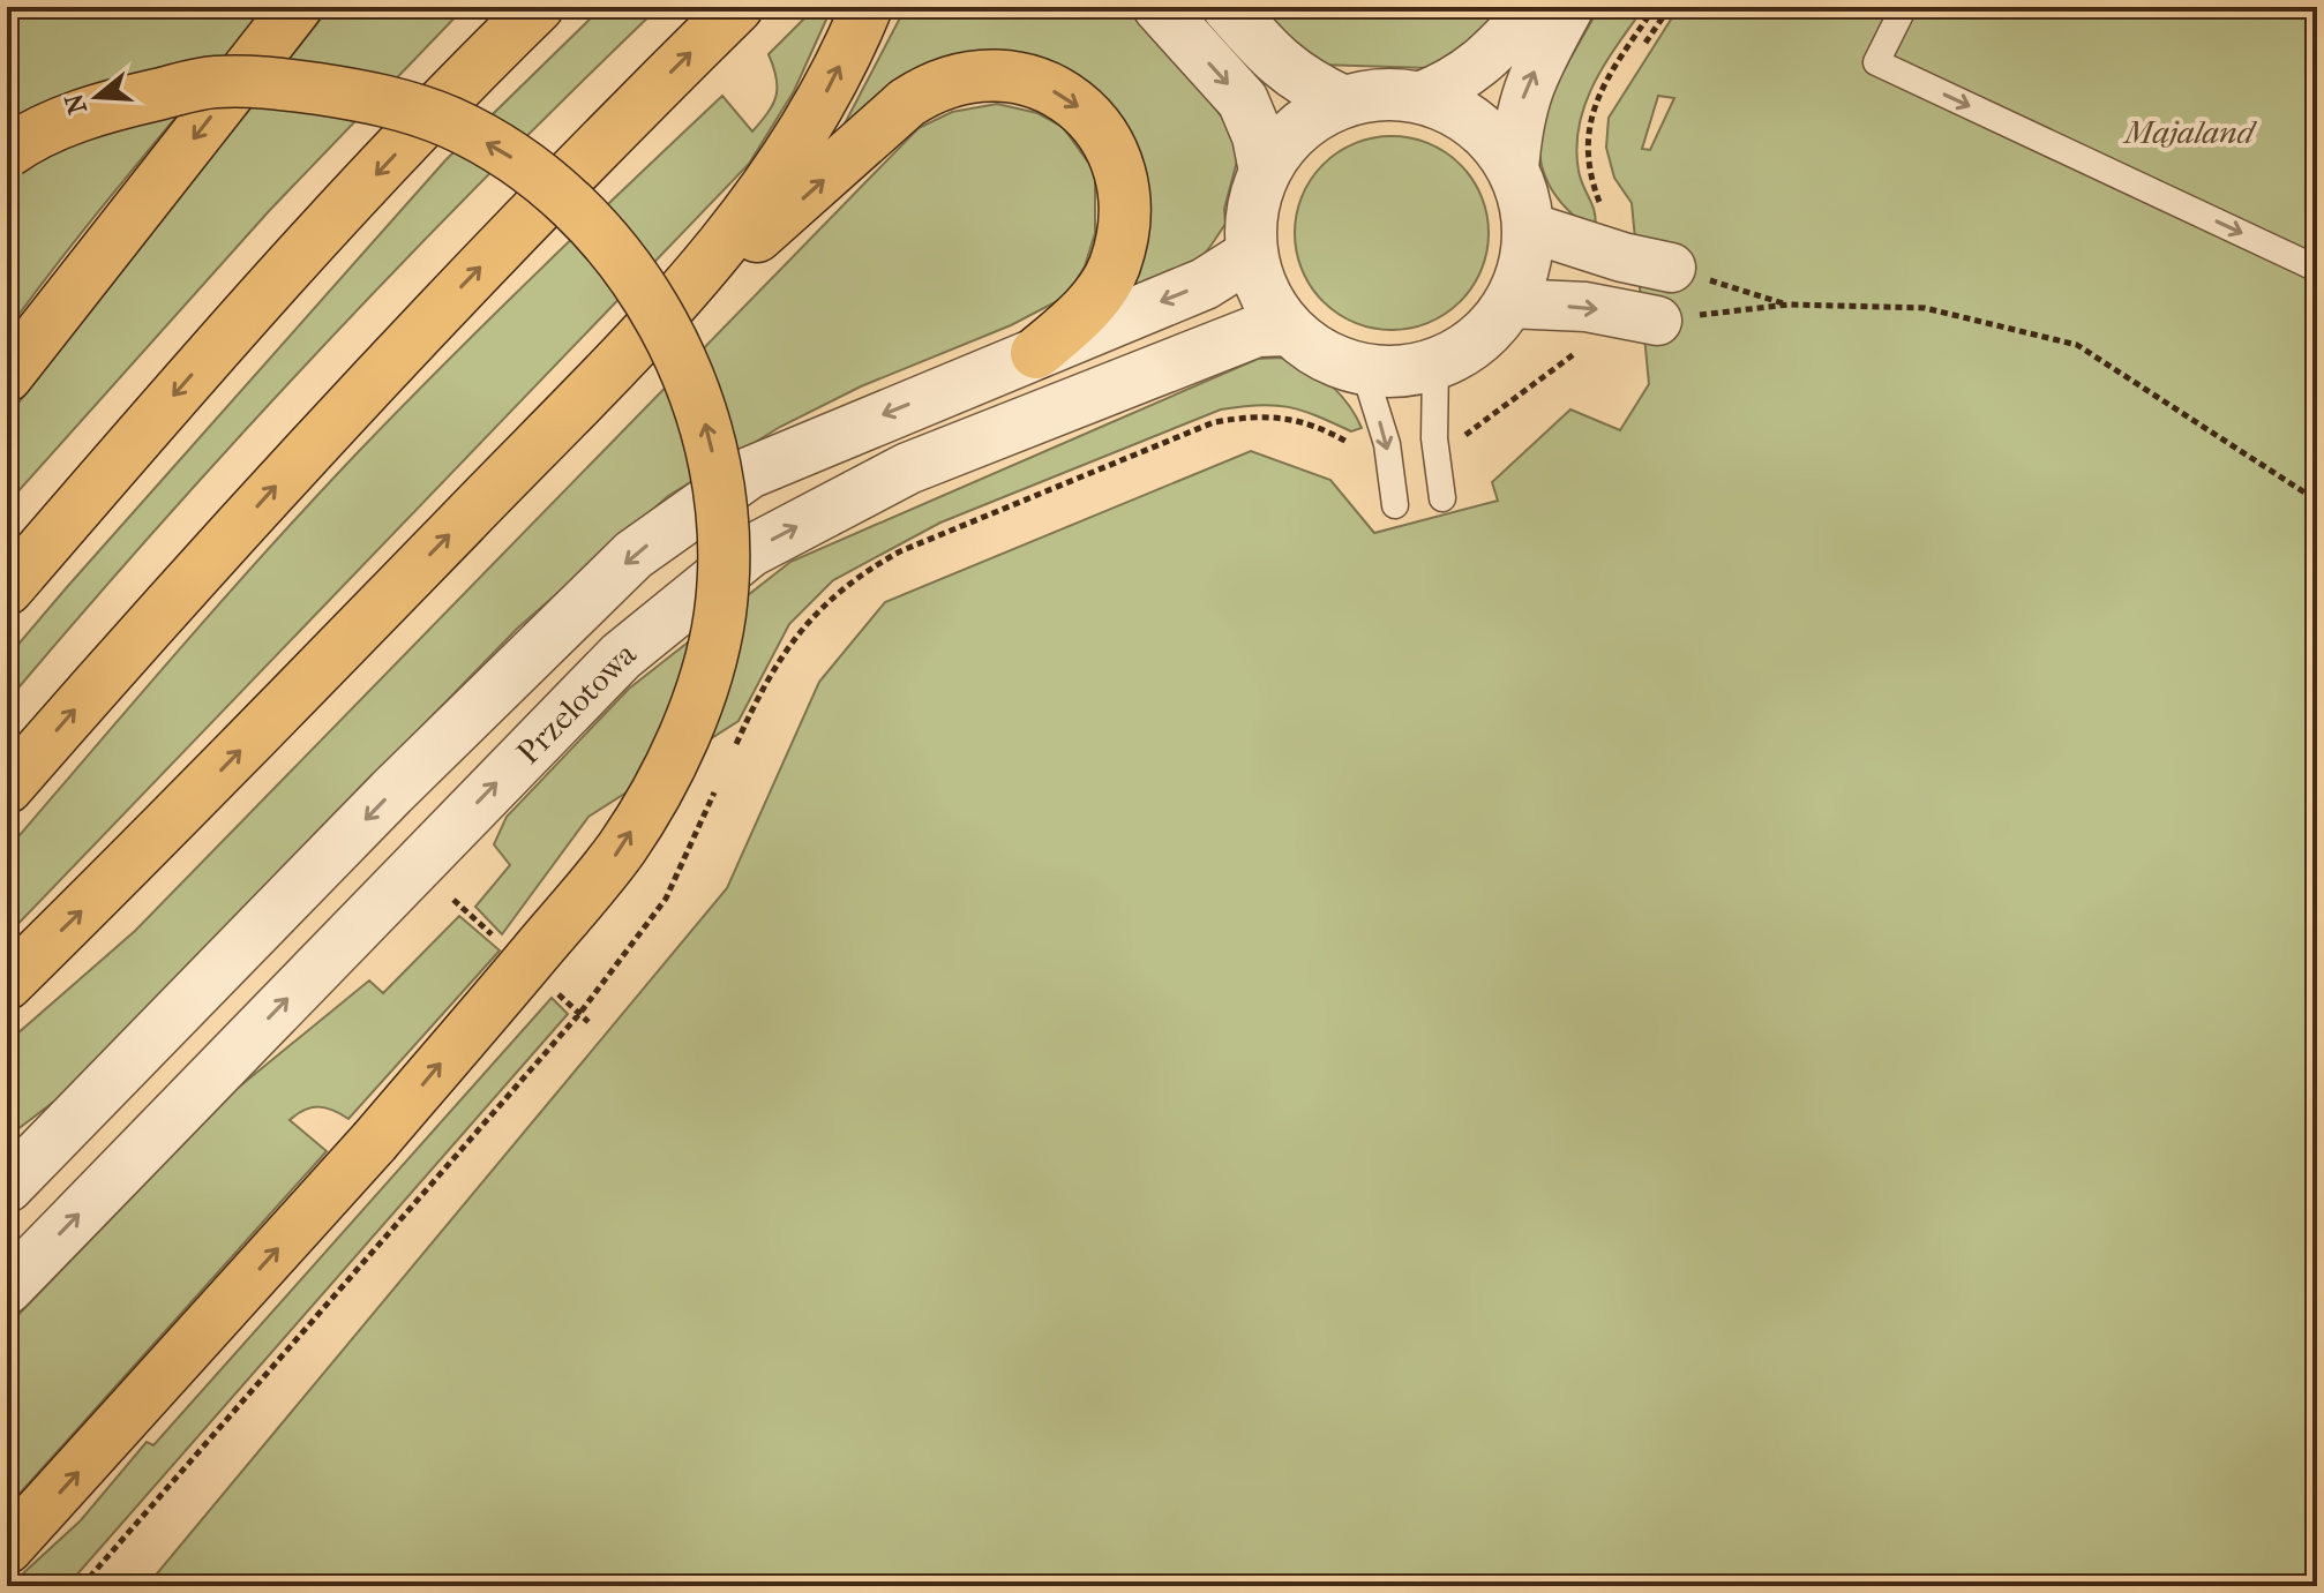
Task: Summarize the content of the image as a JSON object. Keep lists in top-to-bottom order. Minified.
{"streets":{"street":["Przelotowa"]},"parks":["Majaland"],"north":"left"}
